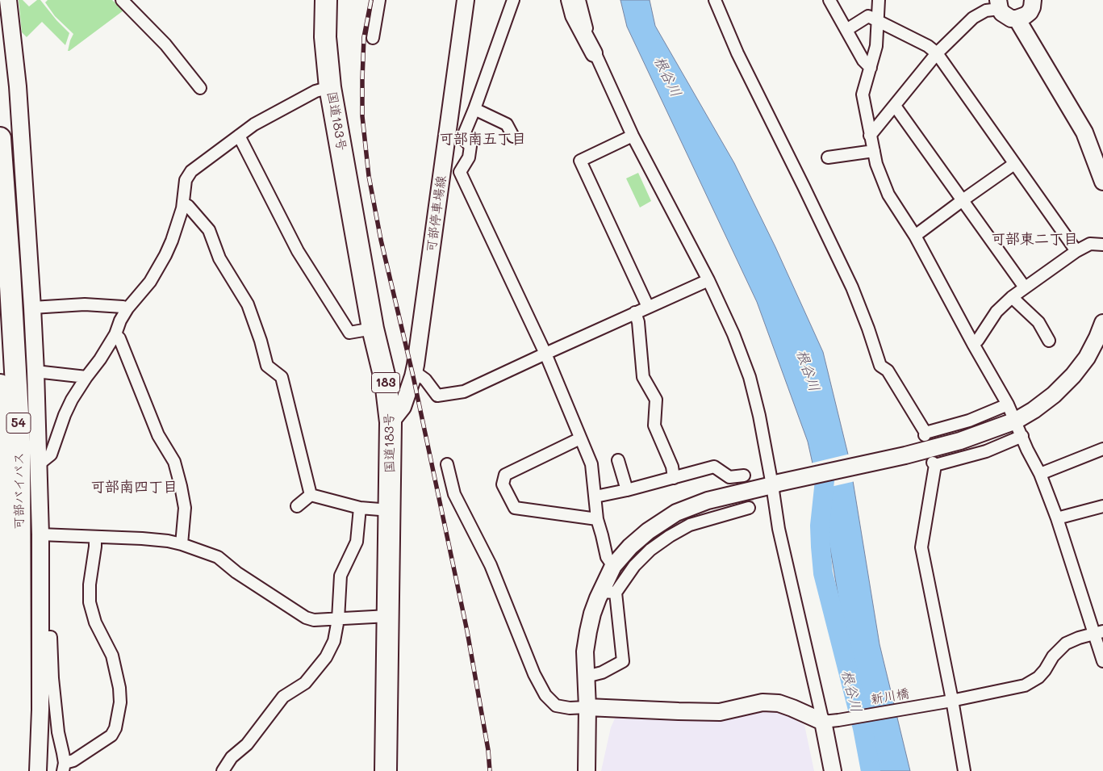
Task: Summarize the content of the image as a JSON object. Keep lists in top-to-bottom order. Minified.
{"streets":{"highway":["国道183号","183","54","可部バイパス"],"street":["可部停車場線","新川橋"]},"crossings":[["国道183号","可部停車場線"]],"districts":["可部南五丁目","可部東二丁目","可部南四丁目"],"water":["根谷川"]}
